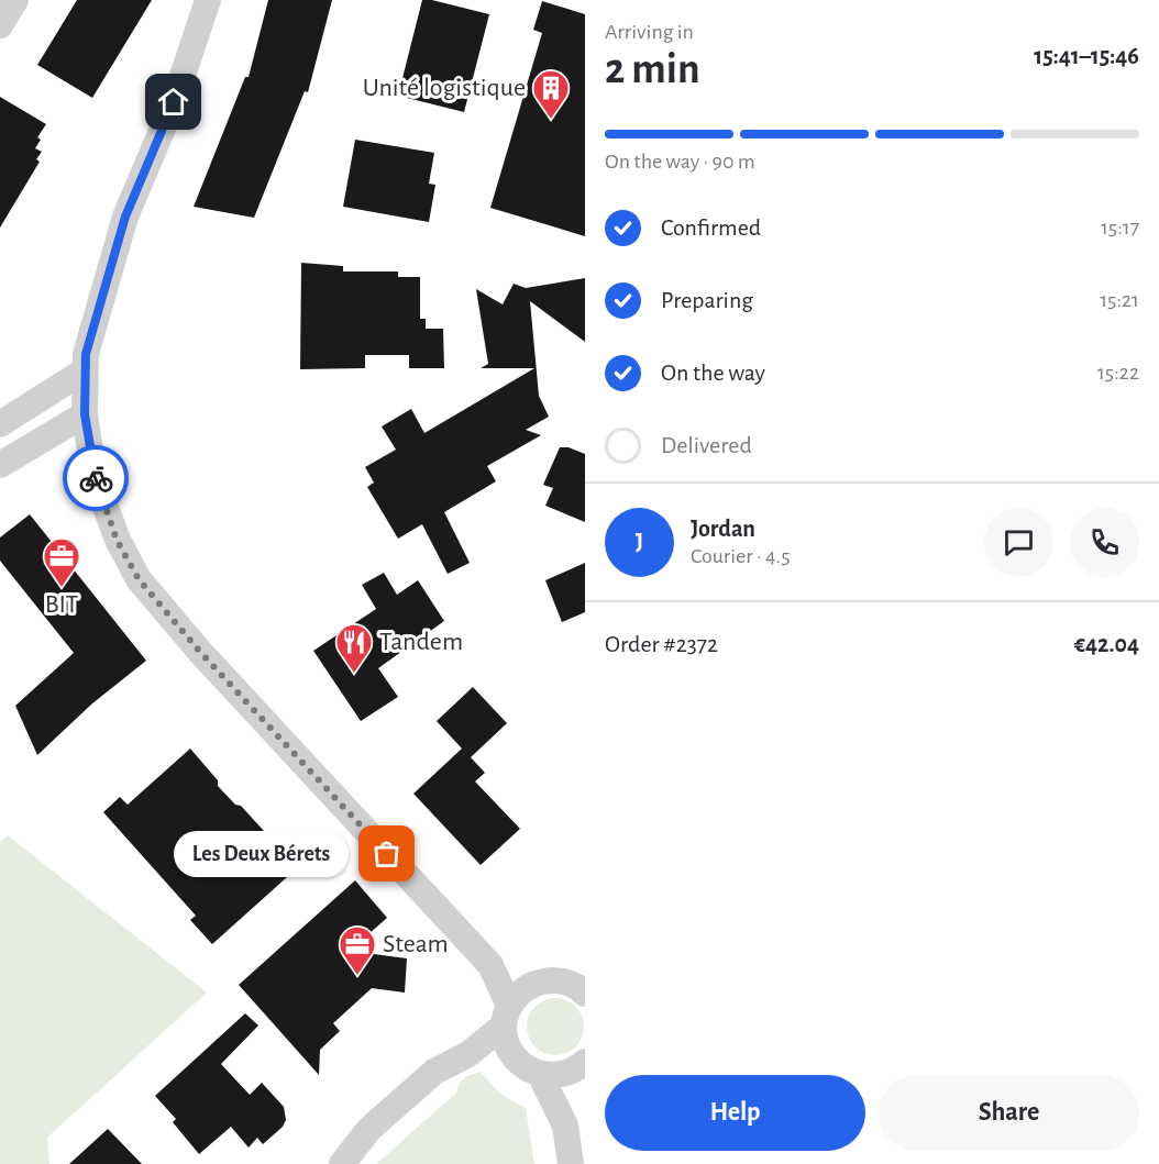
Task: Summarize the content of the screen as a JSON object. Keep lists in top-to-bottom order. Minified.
{"places":{"building":["Unité logistique"],"office":["BIT","Steam"],"restaurant":["Tandem"],"other":["Les Deux Bérets"]},"page":{"heading":["2 min","Arriving in","15:41–15:46"],"panel":["Jordan","Courier · 4.5","Order #2372","€42.04"],"bar":"On the way · 90 m","list":[["Confirmed","15:17"],["Preparing","15:21"],["On the way","15:22"],"Delivered"],"round":"J","bubble":"Les Deux Bérets","buttons":["Help","Share"]}}
